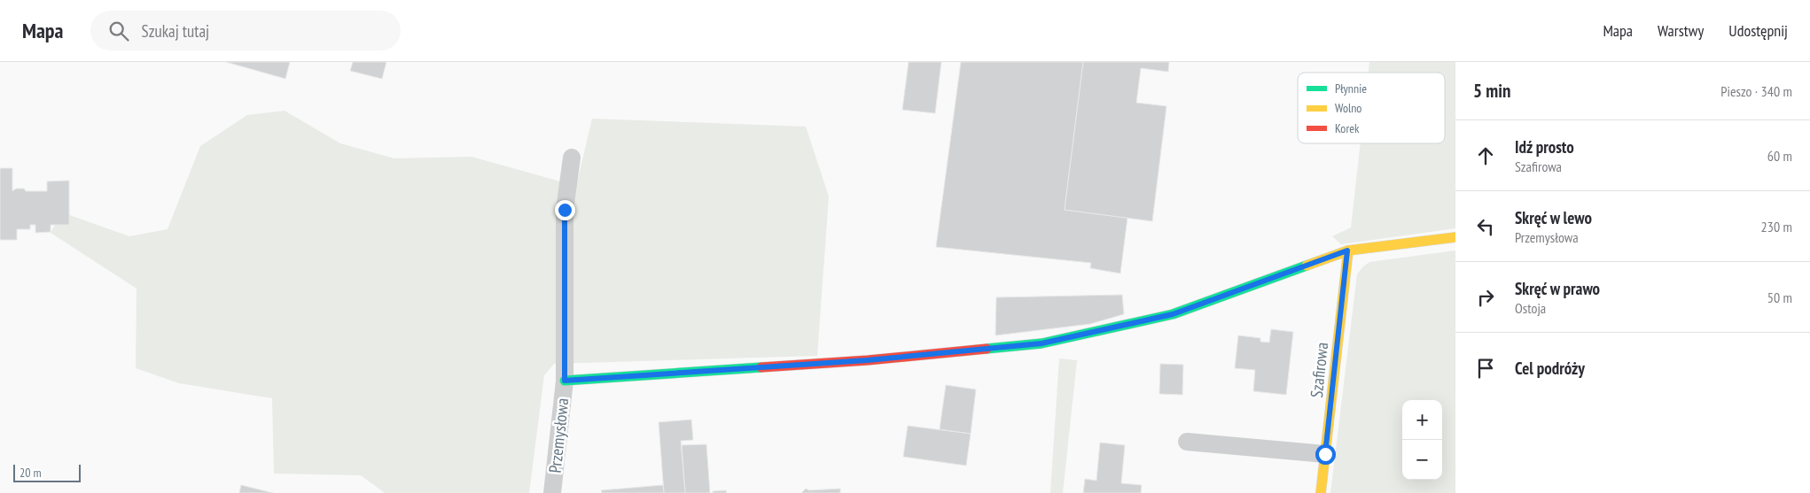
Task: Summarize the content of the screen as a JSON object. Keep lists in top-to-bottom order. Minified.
{"streets":{"street":["Szafirowa","Przemysłowa"]},"crossings":[["Szafirowa","Przemysłowa"]],"legend":["Płynnie","Wolno","Korek"],"scale_bar":"20 m","page":{"header":"Mapa","search":"Szukaj tutaj","nav":["Mapa","Warstwy","Udostępnij"],"heading":["5 min","Pieszo · 340 m"],"list":[["Idź prosto","Szafirowa","60 m"],["Skręć w lewo","Przemysłowa","230 m"],["Skręć w prawo","Ostoja","50 m"],"Cel podróży"],"map_buttons":["+","−"],"scale":"20 m"}}
